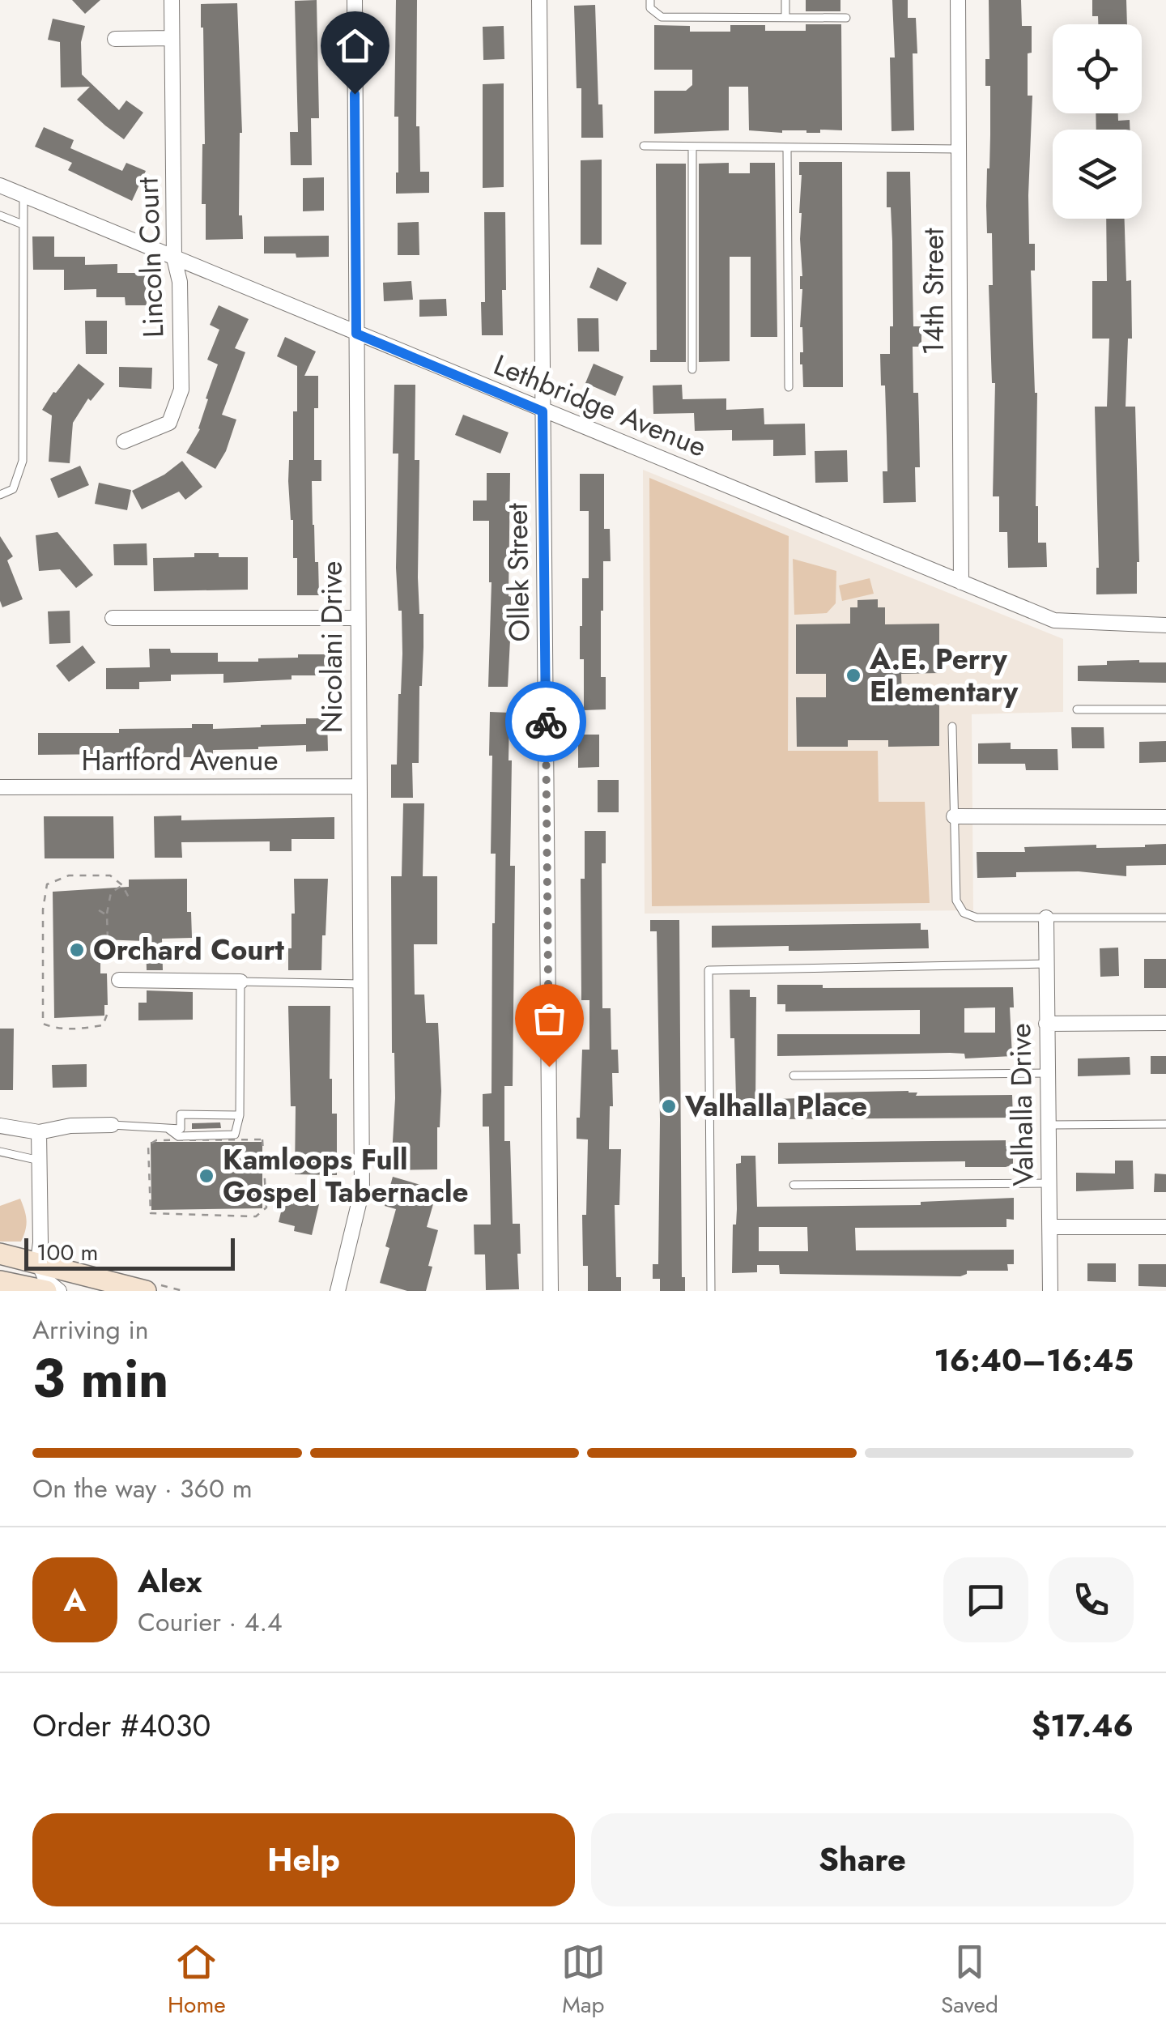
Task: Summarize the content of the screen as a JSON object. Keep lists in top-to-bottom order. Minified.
{"streets":{"street":["Lincoln Court","14th Street","Lethbridge Avenue","Ollek Street","Nicolani Drive","Hartford Avenue","Valhalla Drive"]},"crossings":[["Lincoln Court","Lethbridge Avenue"],["14th Street","Lethbridge Avenue"],["Lethbridge Avenue","Ollek Street"],["Lethbridge Avenue","Nicolani Drive"],["Nicolani Drive","Hartford Avenue"]],"places":["A.E. Perry Elementary","Orchard Court","Valhalla Place","Kamloops Full Gospel Tabernacle"],"scale_bar":"100 m","page":{"scale":"100 m","heading":["3 min","Arriving in","16:40–16:45"],"panel":["Alex","Courier · 4.4","Order #4030","$17.46"],"bar":"On the way · 360 m","round":"A","buttons":["Help","Share"],"tabs":["Home","Map","Saved"]}}
